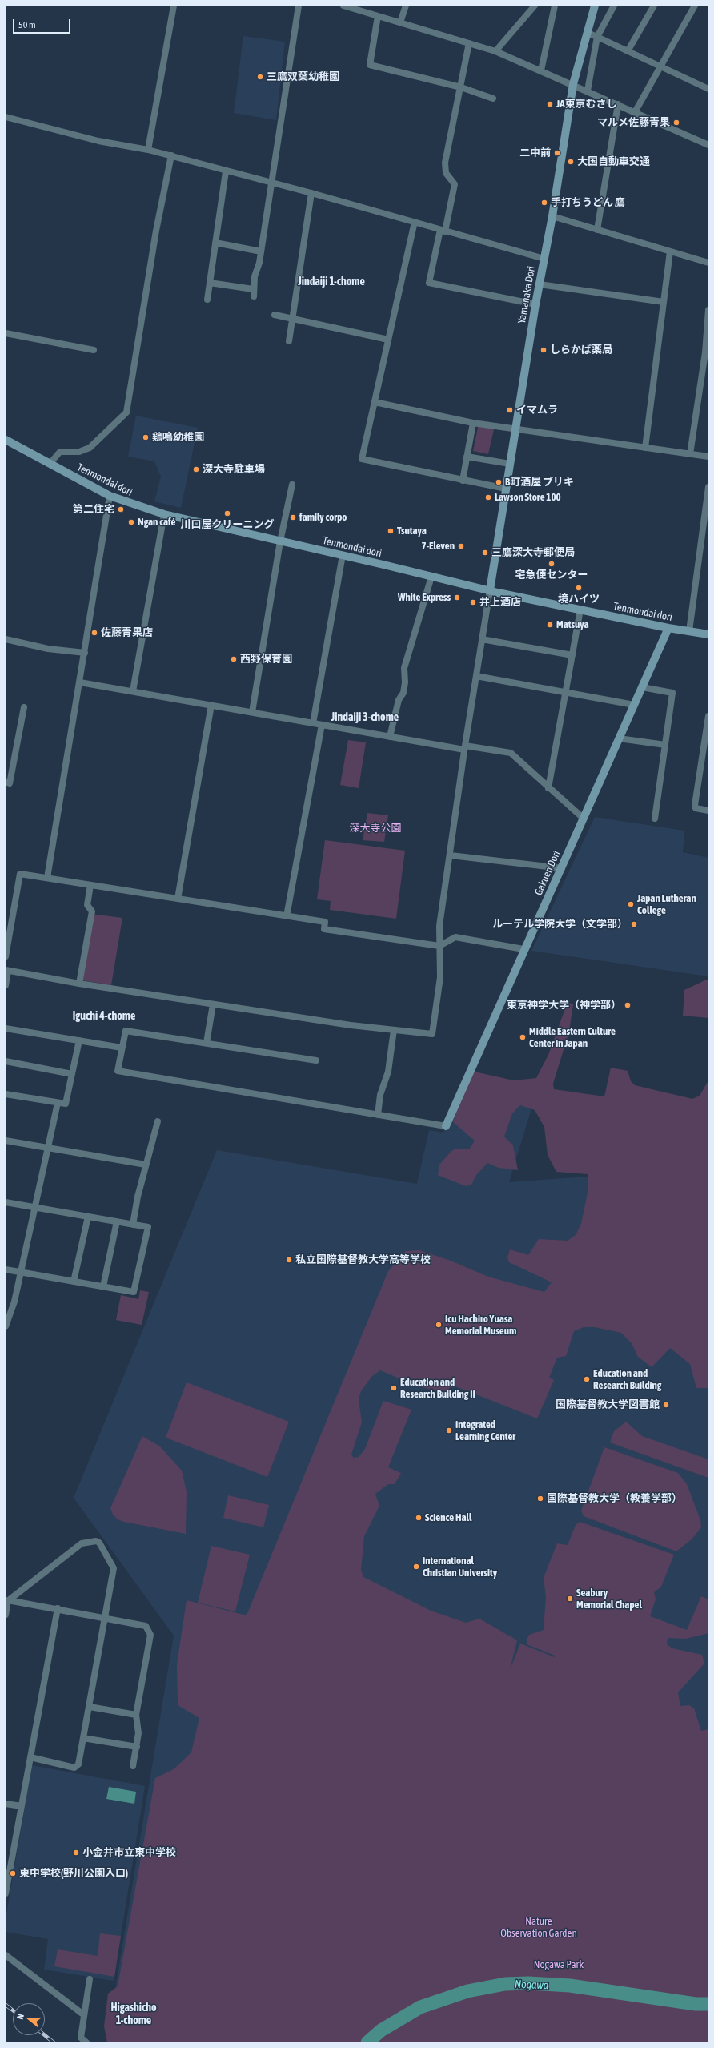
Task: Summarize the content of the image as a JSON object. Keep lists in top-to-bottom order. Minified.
{"streets":{"street":["Yamanaka Dori","Tenmondai dori","Gakuen Dori"]},"crossings":[["Yamanaka Dori","Tenmondai dori"],["Tenmondai dori","Gakuen Dori"]],"districts":["Jindaiji 1-chome","Jindaiji 3-chome","Iguchi 4-chome","Higashicho 1-chome"],"water":["Nogawa"],"parks":["深大寺公園","Nature Observation Garden","Nogawa Park"],"places":["三鷹双葉幼稚園","JA東京むさし","マルメ佐藤青果","二中前","大国自動車交通","手打ちうどん 鷹","しらかば薬局","イマムラ","鶏鳴幼稚園","深大寺駐車場","B町酒屋 ブリキ","Lawson Store 100","第二住宅","川口屋クリーニング","family corpo","Ngan café","Tsutaya","7-Eleven","三鷹深大寺郵便局","宅急便センター","境ハイツ","White Express","井上酒店","Matsuya","佐藤青果店","西野保育園","Japan Lutheran College","ルーテル学院大学（文学部）","東京神学大学（神学部）","Middle Eastern Culture Center in Japan","私立国際基督教大学高等学校","Icu Hachiro Yuasa Memorial Museum","Education and Research Building","Education and Research Building II","国際基督教大学図書館","Integrated Learning Center","国際基督教大学（教養学部）","Science Hall","International Christian University","Seabury Memorial Chapel","小金井市立東中学校","東中学校(野川公園入口)"],"scale_bar":"50 m","north":"left"}
